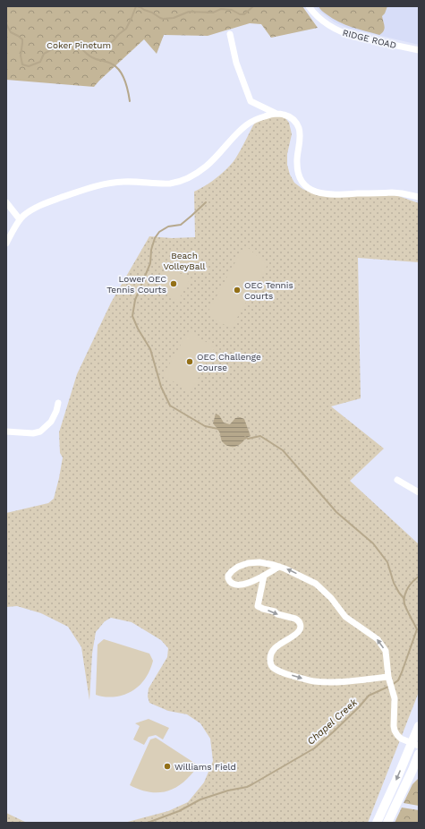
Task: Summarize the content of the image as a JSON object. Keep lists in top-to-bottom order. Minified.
{"streets":{"street":["RIDGE ROAD"]},"water":["Chapel Creek"],"parks":["Coker Pinetum","Beach VolleyBall"],"places":["Lower OEC Tennis Courts","OEC Tennis Courts","OEC Challenge Course","Williams Field"]}
